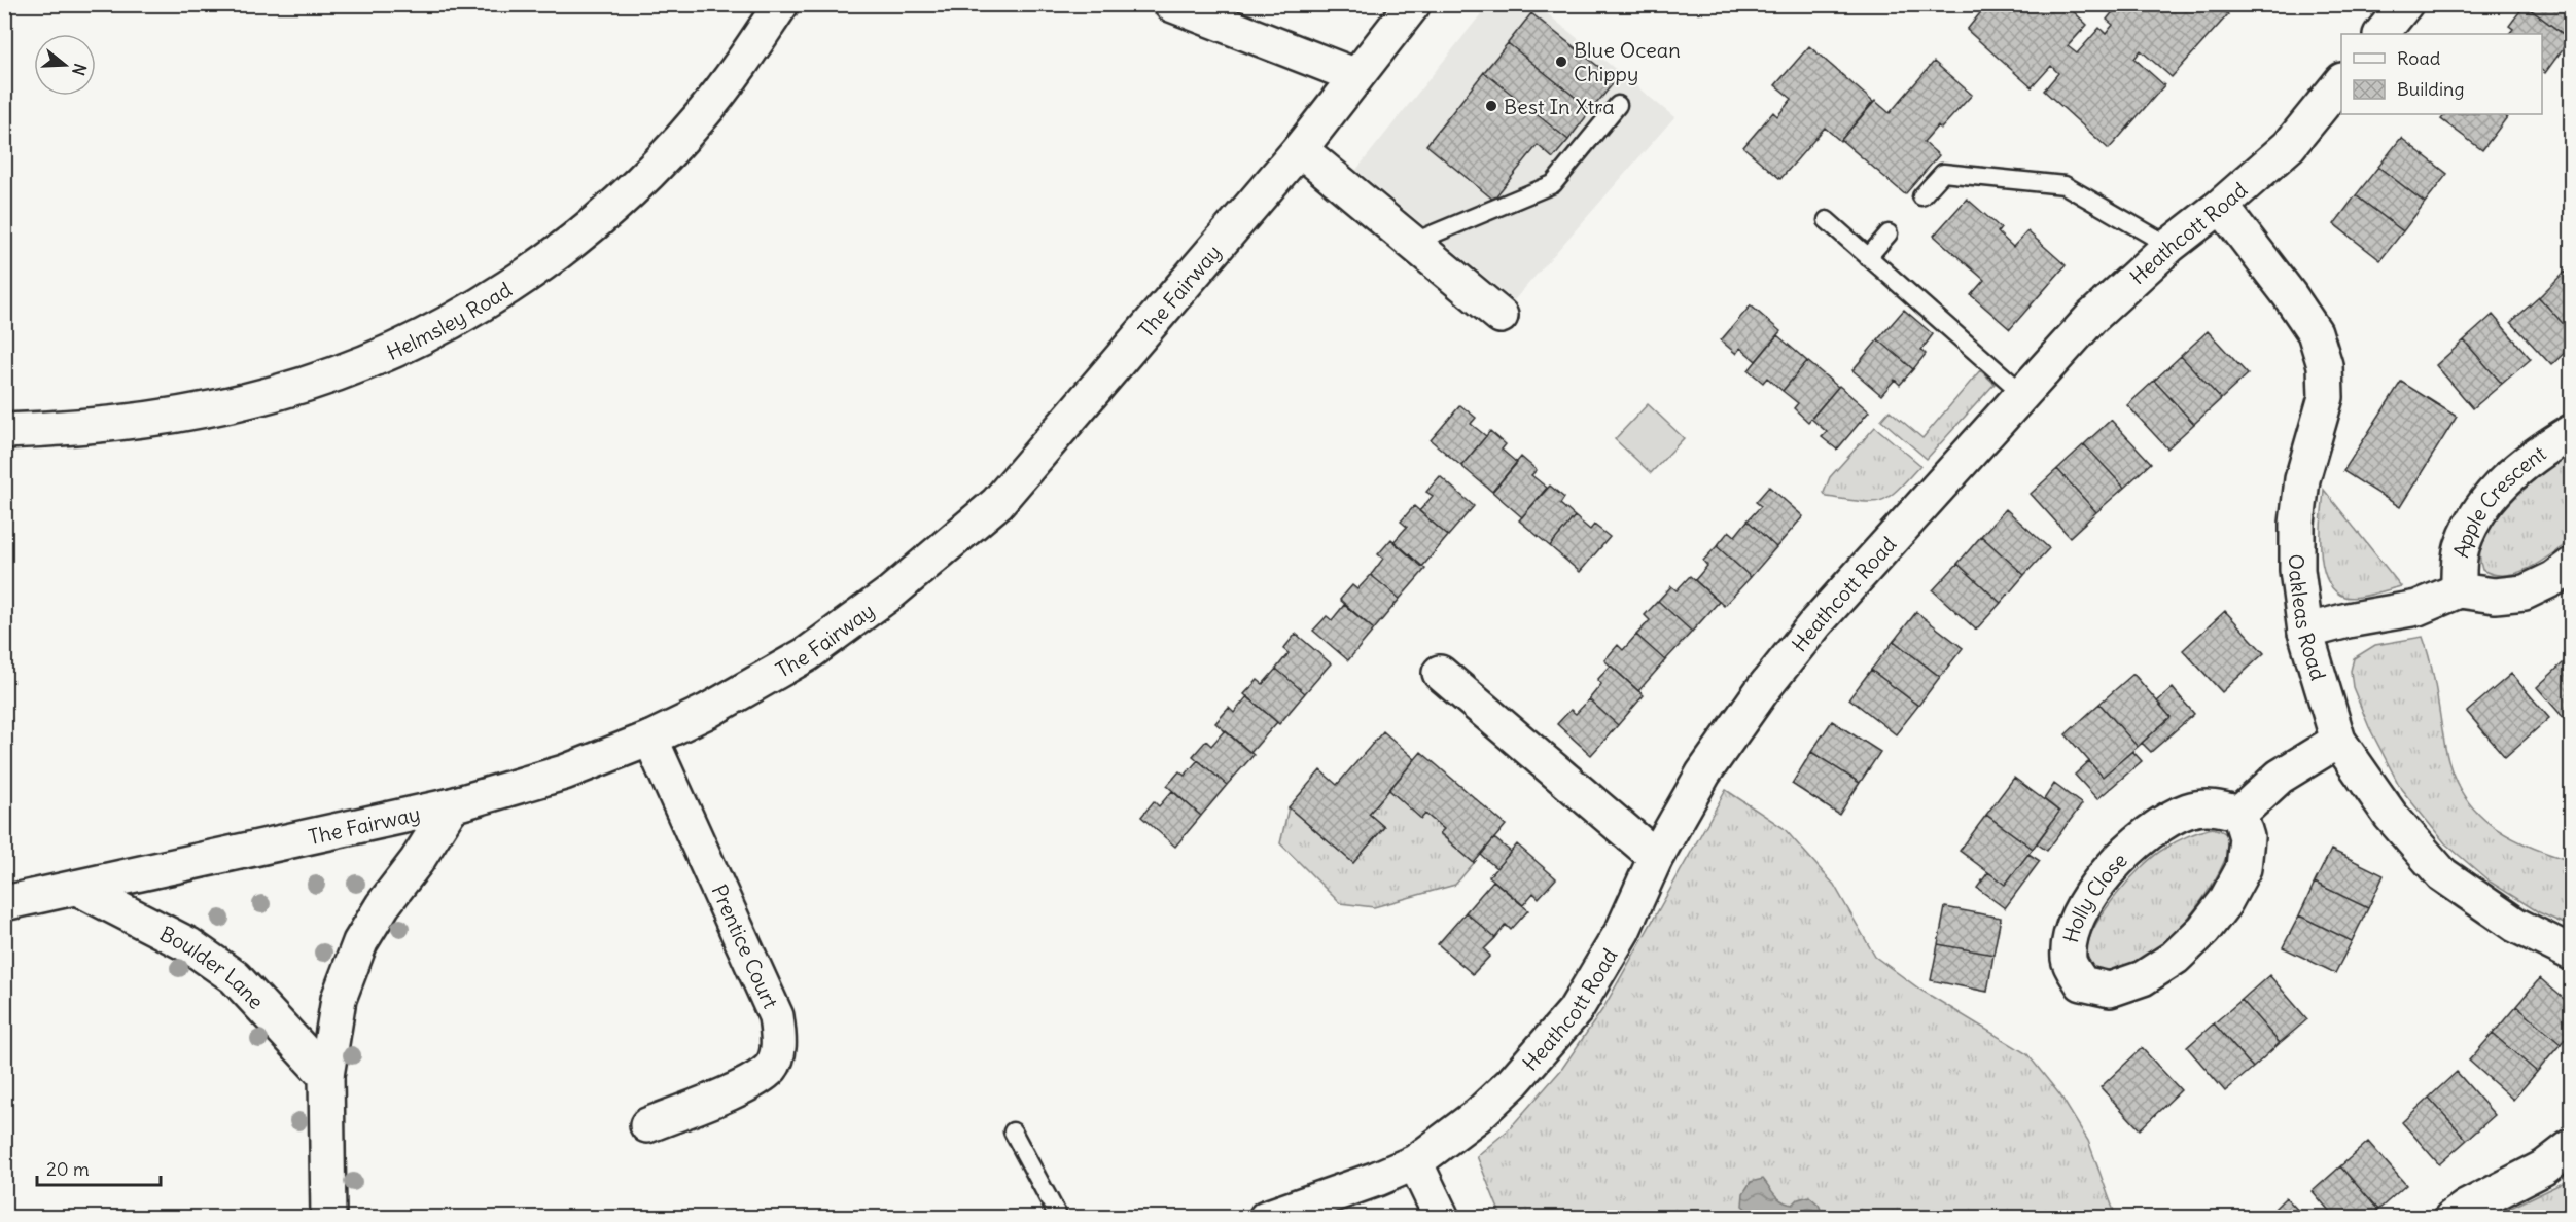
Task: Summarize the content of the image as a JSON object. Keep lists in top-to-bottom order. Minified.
{"streets":{"street":["Heathcott Road","The Fairway","Helmsley Road","Apple Crescent","Oakleas Road","Holly Close","Prentice Court","Boulder Lane"]},"crossings":[["Heathcott Road","Oakleas Road"],["The Fairway","Prentice Court"],["The Fairway","Boulder Lane"],["Apple Crescent","Oakleas Road"]],"places":["Blue Ocean Chippy","Best In Xtra"],"legend":["Road","Building"],"scale_bar":"20 m","north":"right"}
